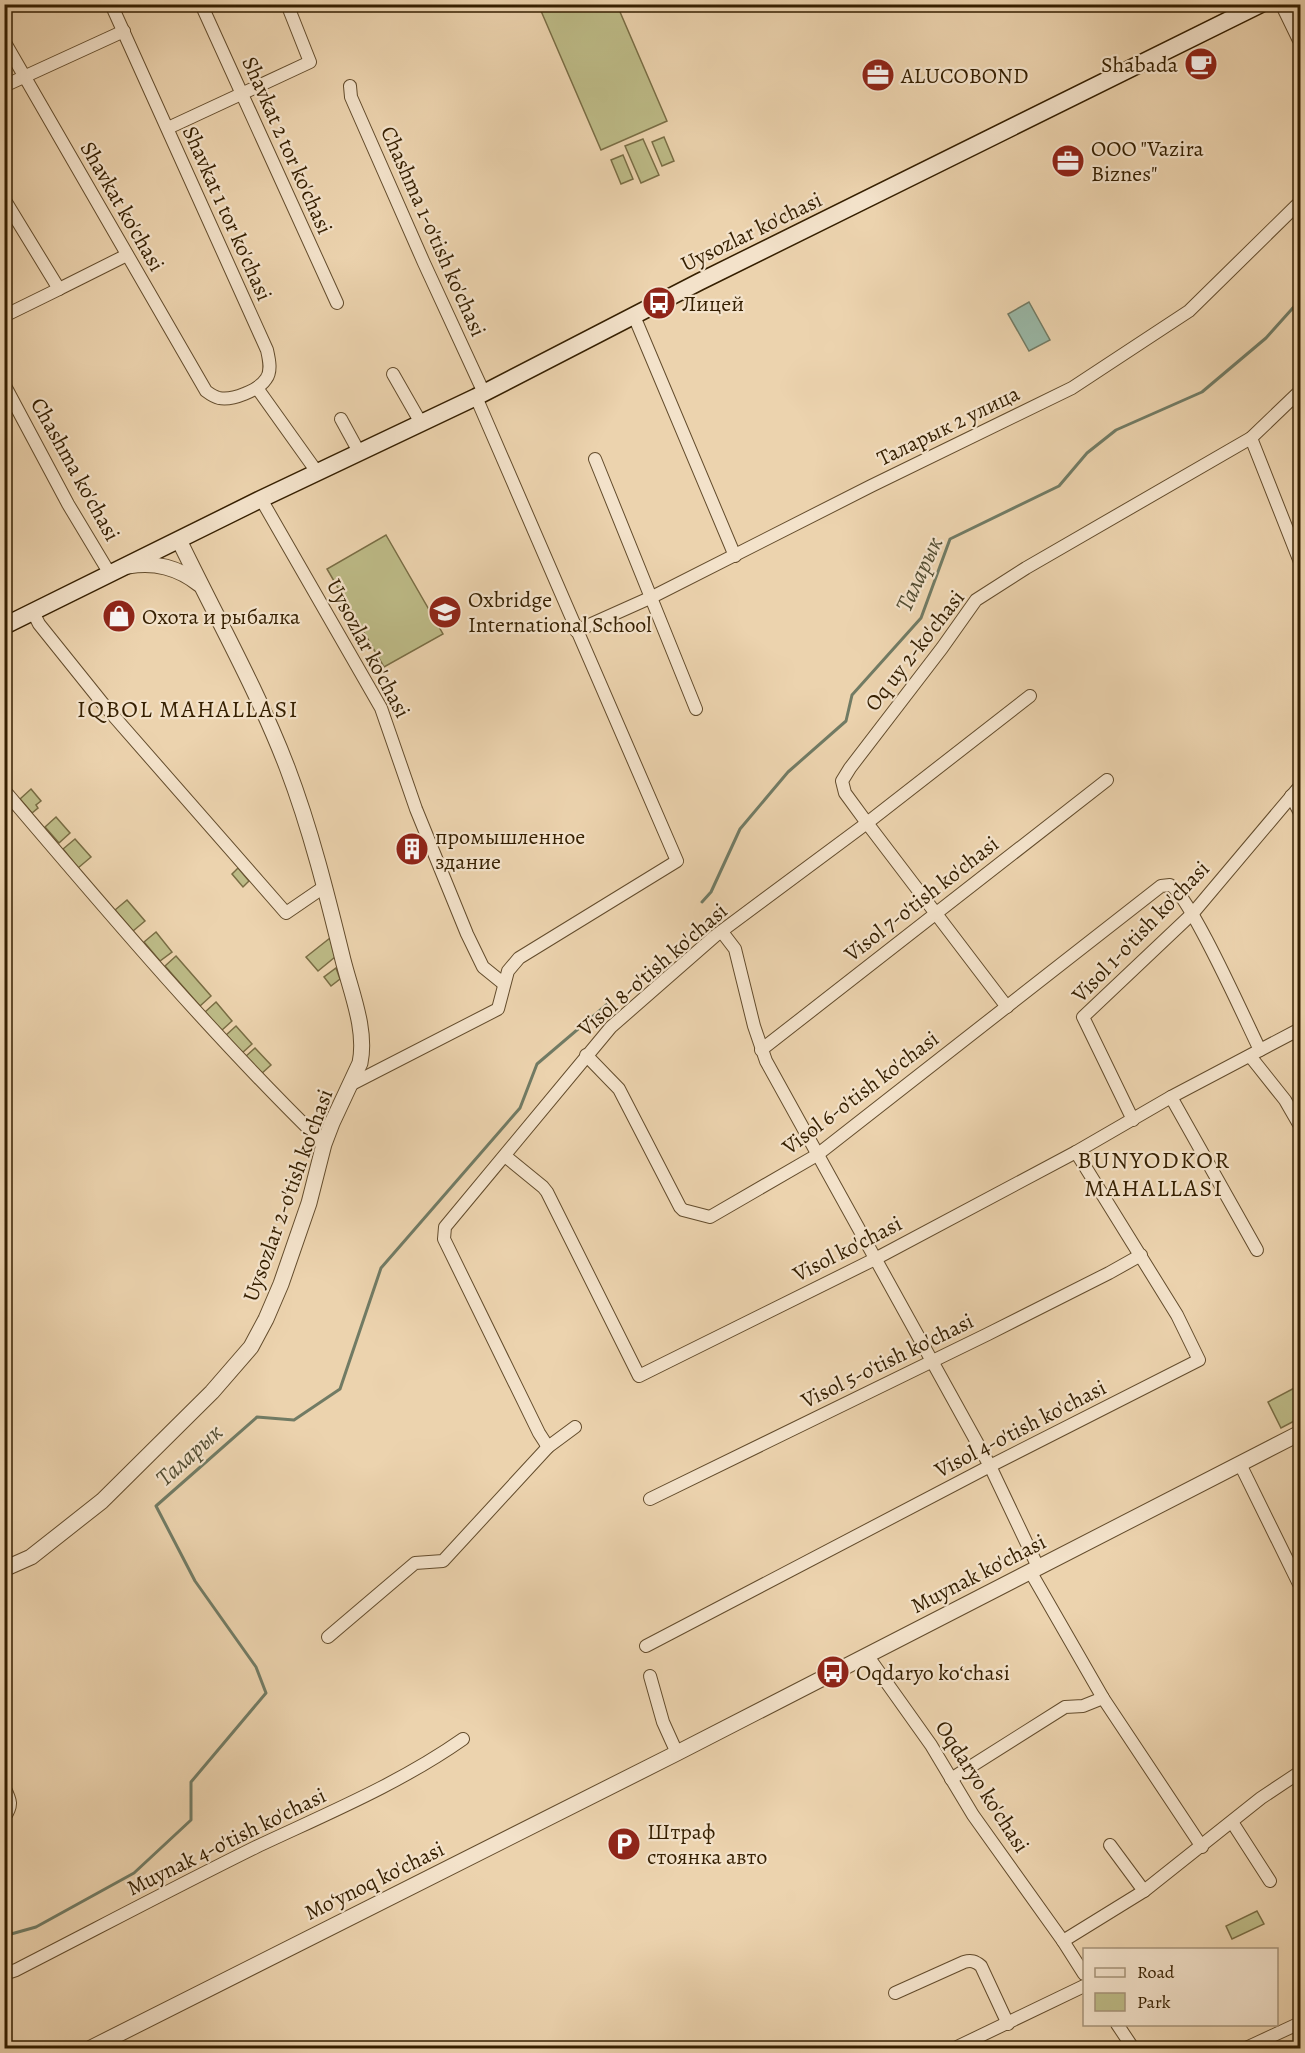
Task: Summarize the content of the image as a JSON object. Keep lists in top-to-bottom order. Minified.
{"streets":{"main road":["Uysozlar ko'chasi"],"street":["Shavkat 2 tor ko'chasi","Shavkat ko'chasi","Shavkat 1 tor ko'chasi","Chashma 1-o'tish ko'chasi","Таларык 2 улица","Chashma ko'chasi","Oq uy 2-ko'chasi","Visol 7-o'tish ko'chasi","Visol 1-o'tish ko'chasi","Visol 8-o'tish ko'chasi","Visol 6-o'tish ko'chasi","Uysozlar 2-o'tish ko'chasi","Visol ko'chasi","Visol 5-o'tish ko'chasi","Visol 4-o'tish ko'chasi","Muynak ko'chasi","Oqdaryo ko'chasi","Muynak 4-o'tish ko'chasi","Moʻynoq ko'chasi"]},"crossings":[["Shavkat ko'chasi","Shavkat 1 tor ko'chasi"],["Chashma 1-o'tish ko'chasi","Uysozlar ko'chasi"],["Chashma 1-o'tish ko'chasi","Таларык 2 улица"],["Uysozlar ko'chasi","Chashma ko'chasi"],["Uysozlar ko'chasi","Uysozlar 2-o'tish ko'chasi"],["Oq uy 2-ko'chasi","Visol 7-o'tish ko'chasi"],["Oq uy 2-ko'chasi","Visol 8-o'tish ko'chasi"],["Oq uy 2-ko'chasi","Visol 6-o'tish ko'chasi"],["Visol 1-o'tish ko'chasi","Visol 6-o'tish ko'chasi"],["Visol 1-o'tish ko'chasi","Visol ko'chasi"],["Visol 8-o'tish ko'chasi","Visol 6-o'tish ko'chasi"],["Visol 8-o'tish ko'chasi","Visol ko'chasi"],["Visol ko'chasi","Visol 4-o'tish ko'chasi"],["Visol 5-o'tish ko'chasi","Visol 4-o'tish ko'chasi"],["Muynak ko'chasi","Oqdaryo ko'chasi"],["Muynak ko'chasi","Moʻynoq ko'chasi"]],"districts":["IQBOL MAHALLASI","BUNYODKOR MAHALLASI"],"water":["Таларык"],"places":{"cafe":["Shabada"],"office":["ALUCOBOND","OOO \"Vazira Biznes\""],"bus stop":["Лицей","Oqdaryo koʻchasi"],"school or university":["Oxbridge International School"],"shop":["Охота и рыбалка"],"building":["промышленное здание"],"parking":["Штраф стоянка авто"]},"legend":["Road","Park"]}
